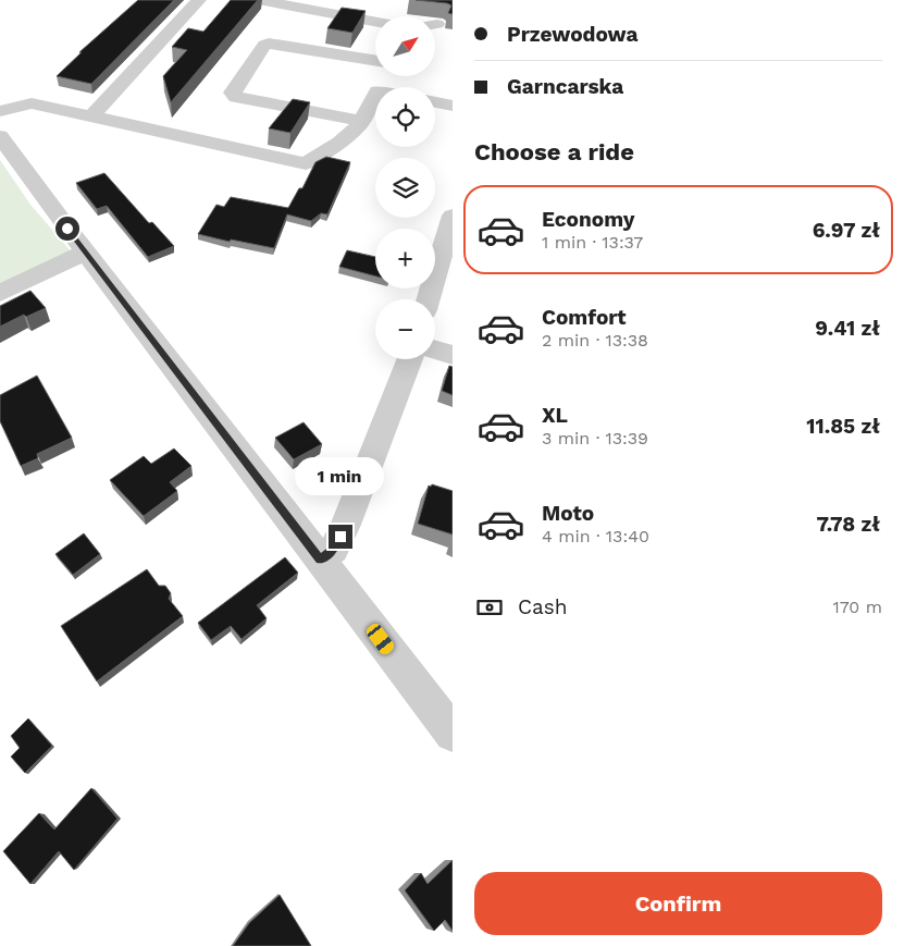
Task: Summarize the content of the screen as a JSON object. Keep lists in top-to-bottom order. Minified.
{"north":"top right","page":{"banner":["Przewodowa","Garncarska"],"map_buttons":["+","−"],"heading":"Choose a ride","list":[{"name":"Economy","note":"1 min · 13:37","value":"6.97 zł"},{"name":"Comfort","note":"2 min · 13:38","value":"9.41 zł"},{"name":"XL","note":"3 min · 13:39","value":"11.85 zł"},{"name":"Moto","note":"4 min · 13:40","value":"7.78 zł"}],"bubble":"1 min","pay":["Cash","170 m"],"buttons":"Confirm"}}
